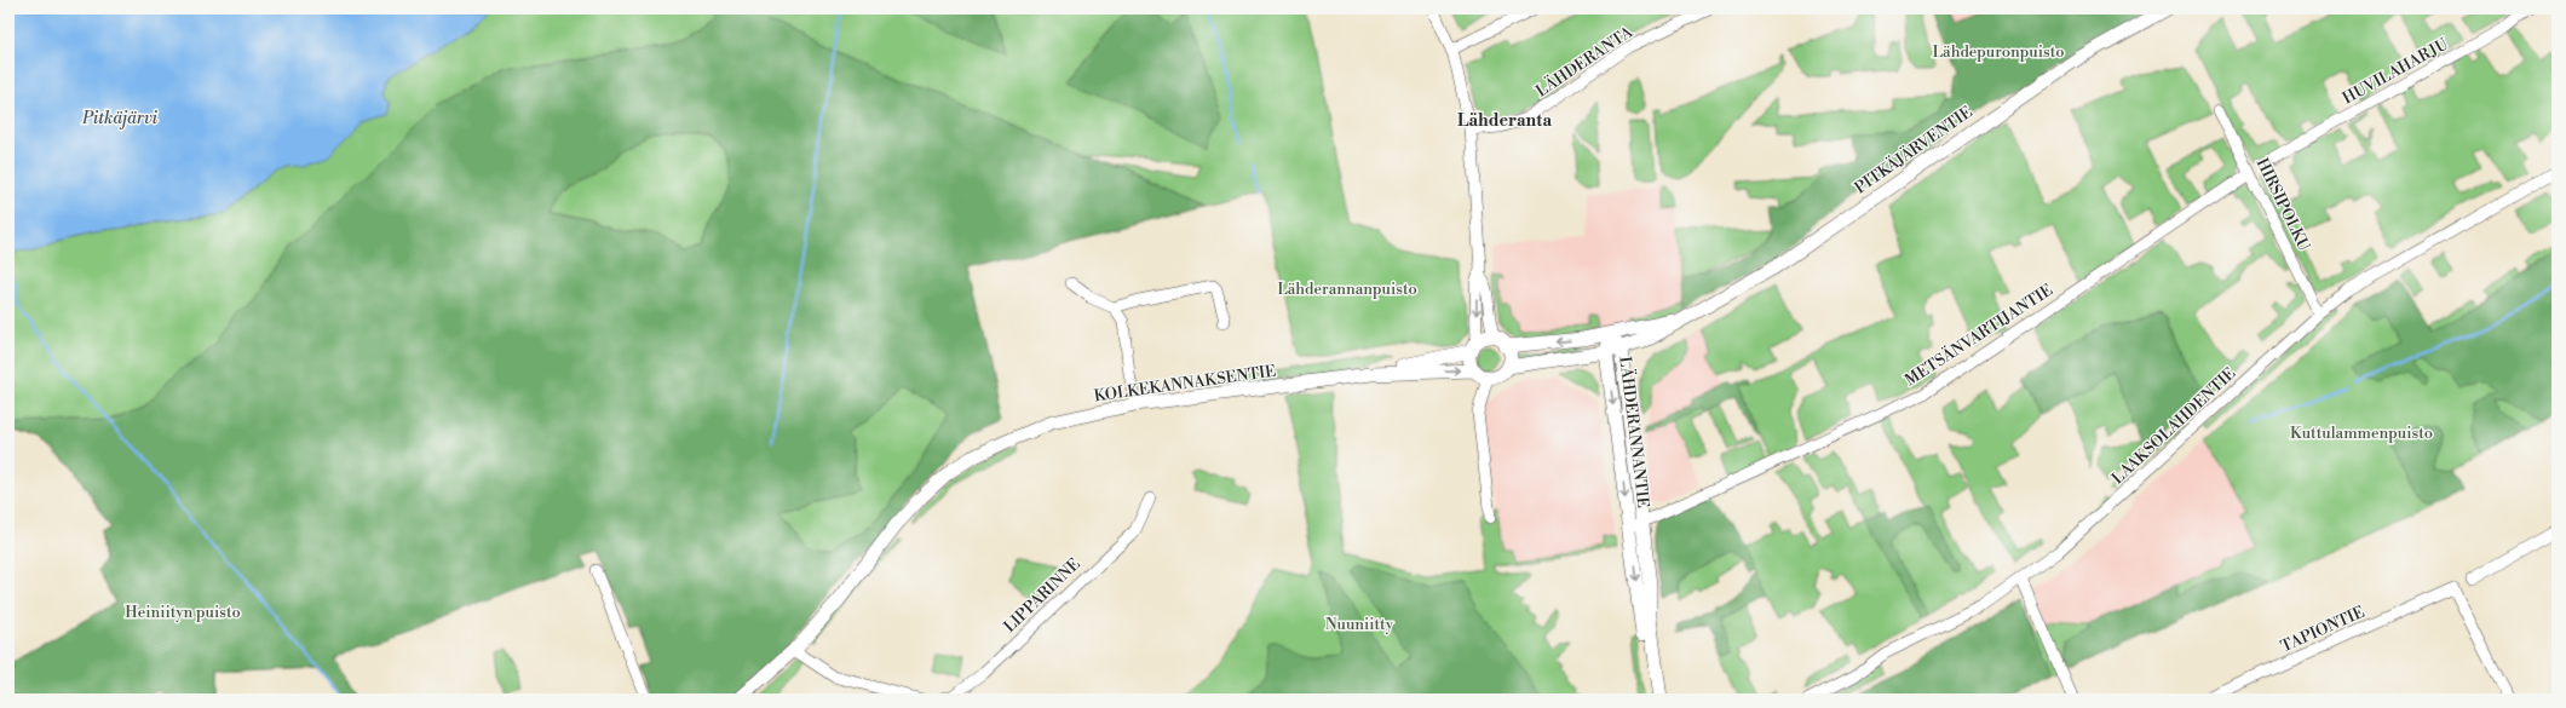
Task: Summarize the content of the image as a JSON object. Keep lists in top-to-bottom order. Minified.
{"streets":{"main road":["PITKÄJÄRVENTIE","KOLKEKANNAKSENTIE","LÄHDERANNANTIE"],"street":["LÄHDERANTA","HUVILAHARJU","HIRSIPOLKU","METSÄNVARTIJANTIE","LAAKSOLAHDENTIE","LIPPARINNE","TAPIONTIE"]},"crossings":[["PITKÄJÄRVENTIE","LÄHDERANNANTIE"],["HIRSIPOLKU","METSÄNVARTIJANTIE"],["HIRSIPOLKU","LAAKSOLAHDENTIE"],["METSÄNVARTIJANTIE","LÄHDERANNANTIE"]],"districts":["Lähderanta"],"water":["Pitkäjärvi"],"parks":["Lähdepuronpuisto","Lähderannanpuisto","Kuttulammenpuisto","Heiniityn puisto","Nuuniitty"]}
